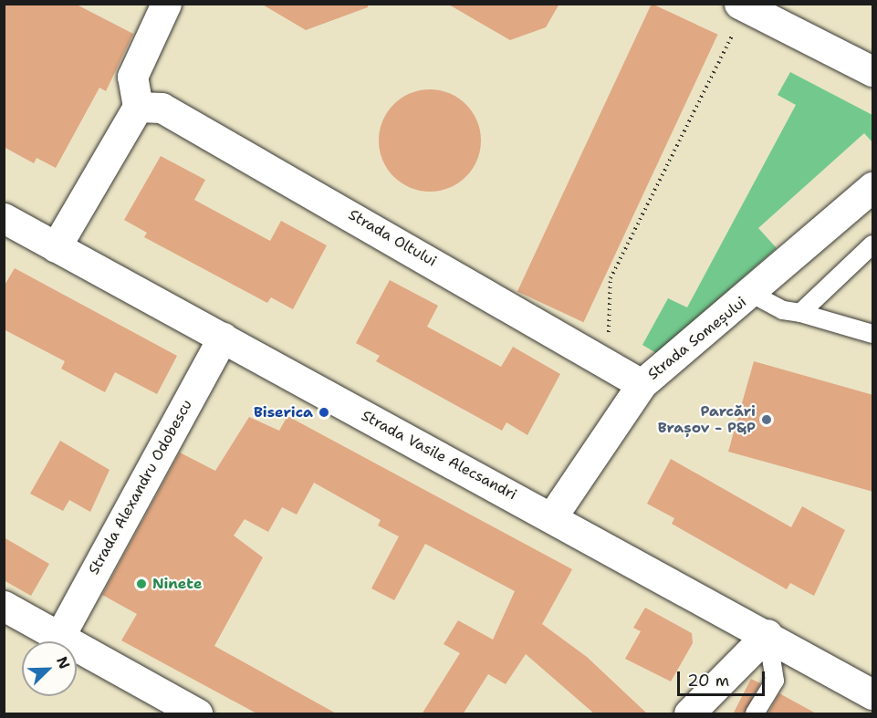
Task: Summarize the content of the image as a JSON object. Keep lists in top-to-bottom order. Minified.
{"streets":{"street":["Strada Oltului","Strada Someșului","Strada Vasile Alecsandri","Strada Alexandru Odobescu"]},"crossings":[["Strada Oltului","Strada Someșului"],["Strada Someșului","Strada Vasile Alecsandri"],["Strada Vasile Alecsandri","Strada Alexandru Odobescu"]],"places":["Biserica","Parcări Brașov - P&P","Ninete"],"scale_bar":"20 m","north":"top right"}
